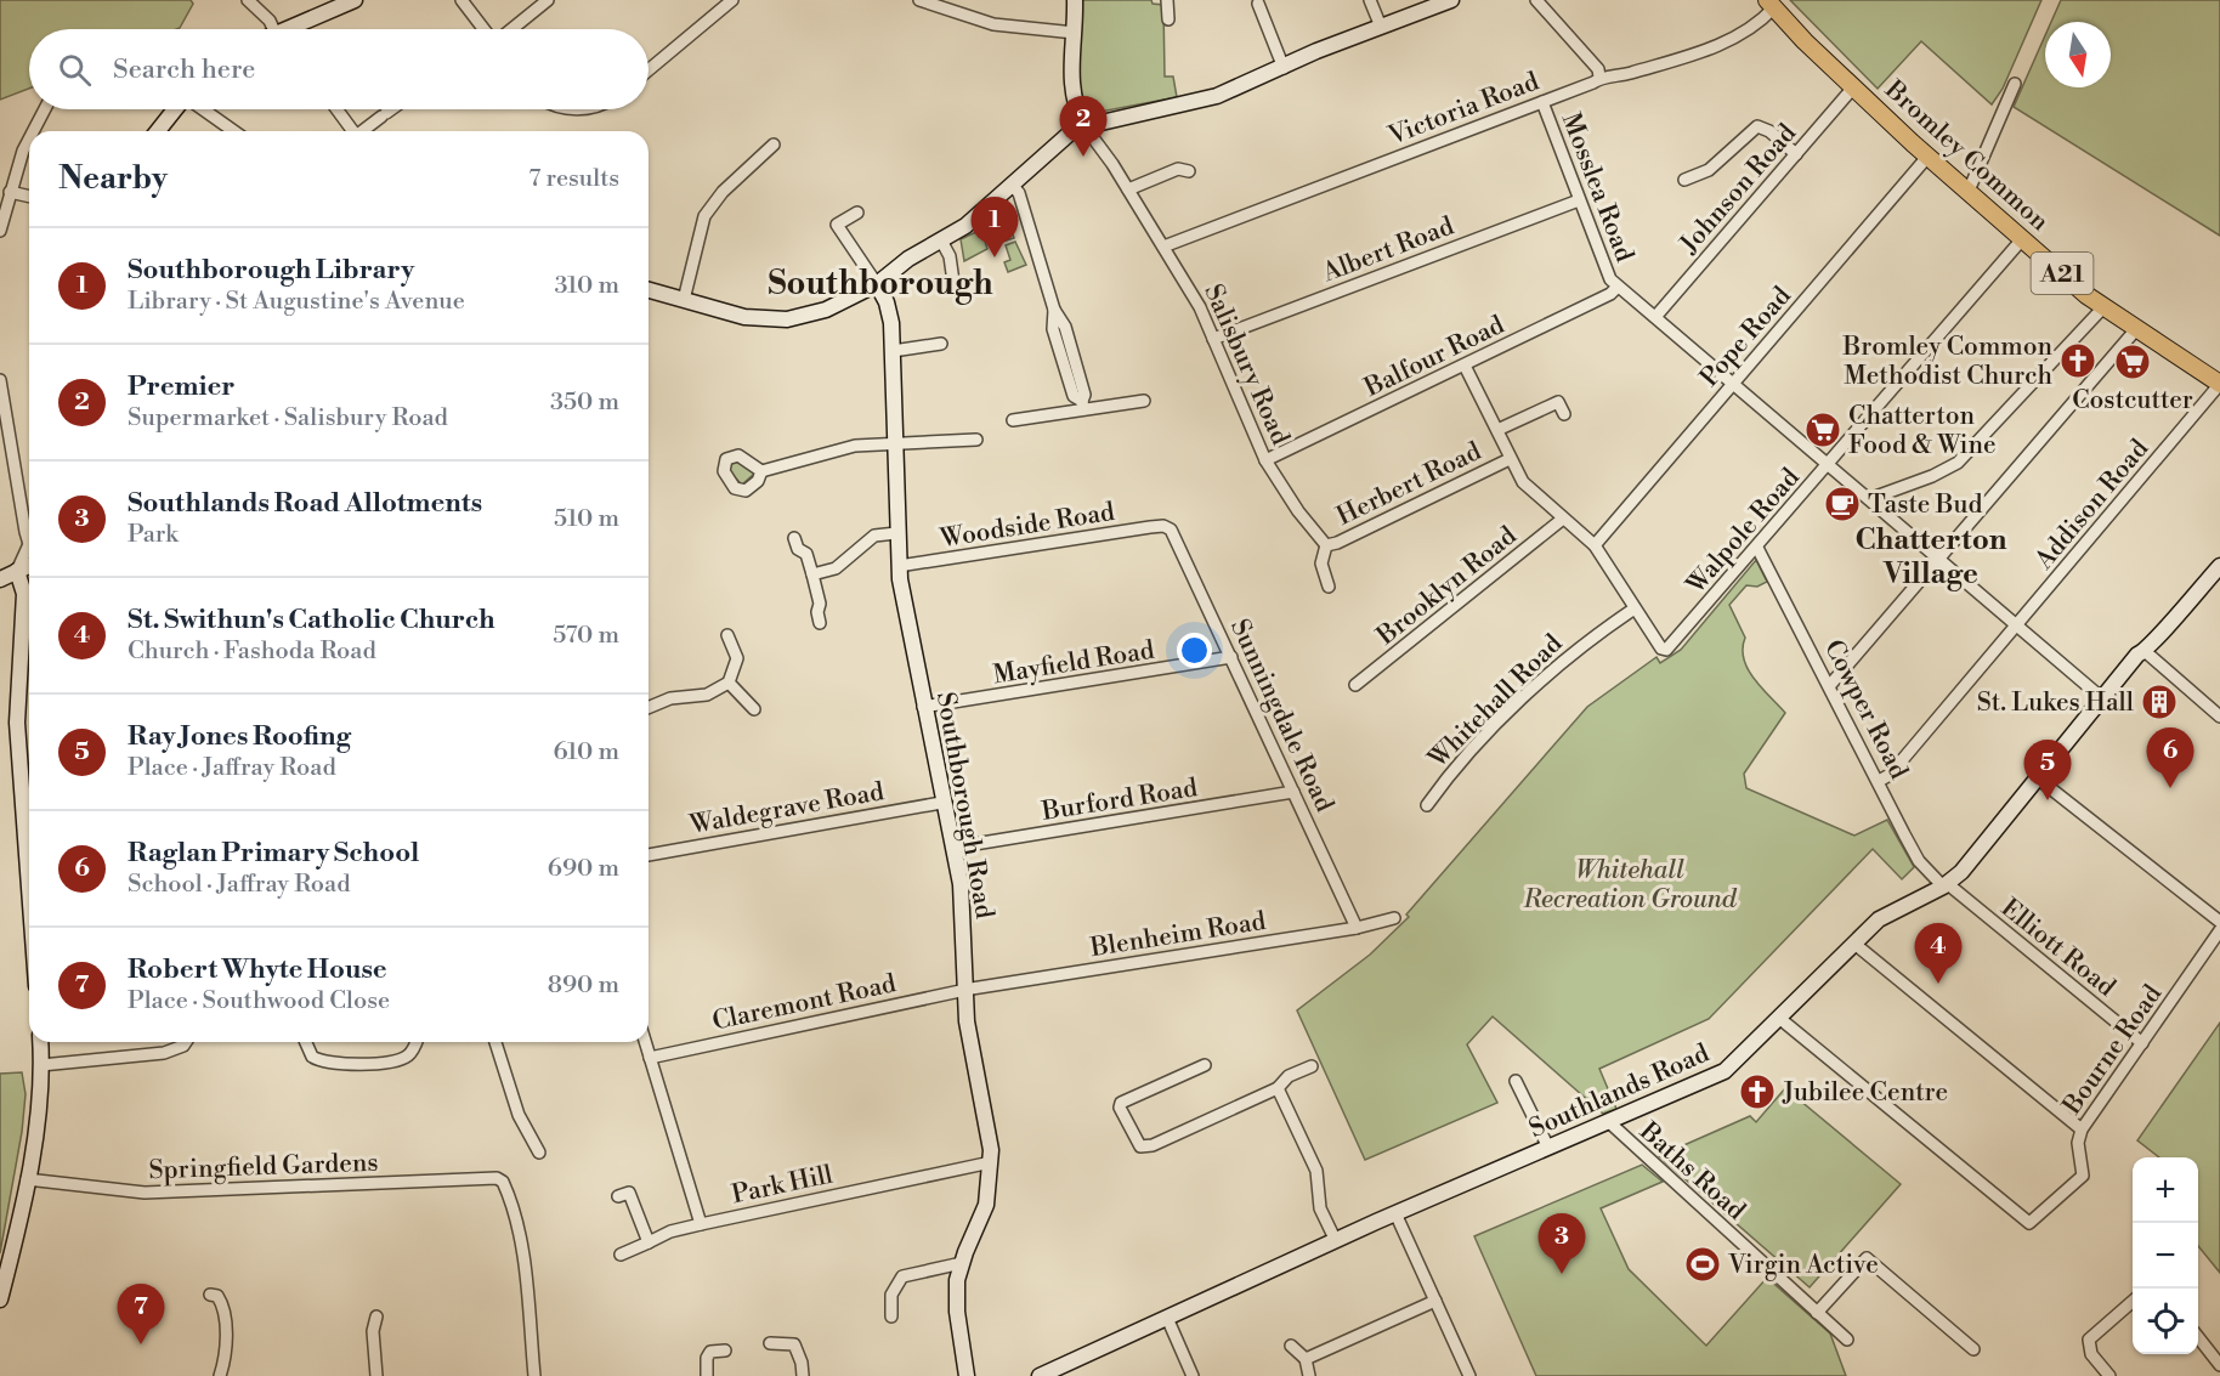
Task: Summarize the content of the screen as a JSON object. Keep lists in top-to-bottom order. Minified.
{"streets":{"main road":["Bromley Common","A21"],"street":["Victoria Road","Mosslea Road","Johnson Road","Albert Road","Pope Road","Balfour Road","Salisbury Road","Herbert Road","Addison Road","Woodside Road","Walpole Road","Brooklyn Road","Mayfield Road","Whitehall Road","Cowper Road","Sunningdale Road","Burford Road","Southborough Road","Waldegrave Road","Blenheim Road","Elliott Road","Claremont Road","Bourne Road","Southlands Road","Springfield Gardens","Baths Road","Park Hill"]},"crossings":[["Victoria Road","Bromley Common"],["Victoria Road","Mosslea Road"],["Victoria Road","Salisbury Road"],["Bromley Common","Johnson Road"],["Bromley Common","Pope Road"],["Bromley Common","Addison Road"],["Bromley Common","Walpole Road"],["Mosslea Road","Albert Road"],["Mosslea Road","Balfour Road"],["Albert Road","Salisbury Road"],["Balfour Road","Salisbury Road"],["Salisbury Road","Herbert Road"],["Addison Road","Cowper Road"],["Woodside Road","Sunningdale Road"],["Woodside Road","Southborough Road"],["Walpole Road","Whitehall Road"],["Walpole Road","Cowper Road"],["Mayfield Road","Sunningdale Road"],["Mayfield Road","Southborough Road"],["Cowper Road","Elliott Road"],["Cowper Road","Southlands Road"],["Sunningdale Road","Burford Road"],["Sunningdale Road","Blenheim Road"],["Burford Road","Southborough Road"],["Southborough Road","Waldegrave Road"],["Southborough Road","Blenheim Road"],["Southborough Road","Claremont Road"],["Southborough Road","Park Hill"],["Blenheim Road","Claremont Road"],["Elliott Road","Bourne Road"],["Elliott Road","Southlands Road"],["Bourne Road","Southlands Road"],["Southlands Road","Baths Road"]],"districts":["Southborough","Chatterton Village"],"parks":["Whitehall Recreation Ground"],"places":{"church":["Bromley Common Methodist Church","Jubilee Centre"],"supermarket":["Costcutter","Chatterton Food & Wine"],"cafe":["Taste Bud"],"building":["St. Lukes Hall"],"sports":["Virgin Active"]},"north":"bottom","page":{"search":"Search here","pins":["2","1","6","5","4","3","7"],"heading":["Nearby","7 results"],"list":[{"mark":"1","name":"Southborough Library","note":"Library · St Augustine's Avenue","value":"310 m"},{"mark":"2","name":"Premier","note":"Supermarket · Salisbury Road","value":"350 m"},{"mark":"3","name":"Southlands Road Allotments","note":"Park","value":"510 m"},{"mark":"4","name":"St. Swithun's Catholic Church","note":"Church · Fashoda Road","value":"570 m"},{"mark":"5","name":"Ray Jones Roofing","note":"Place · Jaffray Road","value":"610 m"},{"mark":"6","name":"Raglan Primary School","note":"School · Jaffray Road","value":"690 m"},{"mark":"7","name":"Robert Whyte House","note":"Place · Southwood Close","value":"890 m"}],"map_buttons":["+","−"]}}
